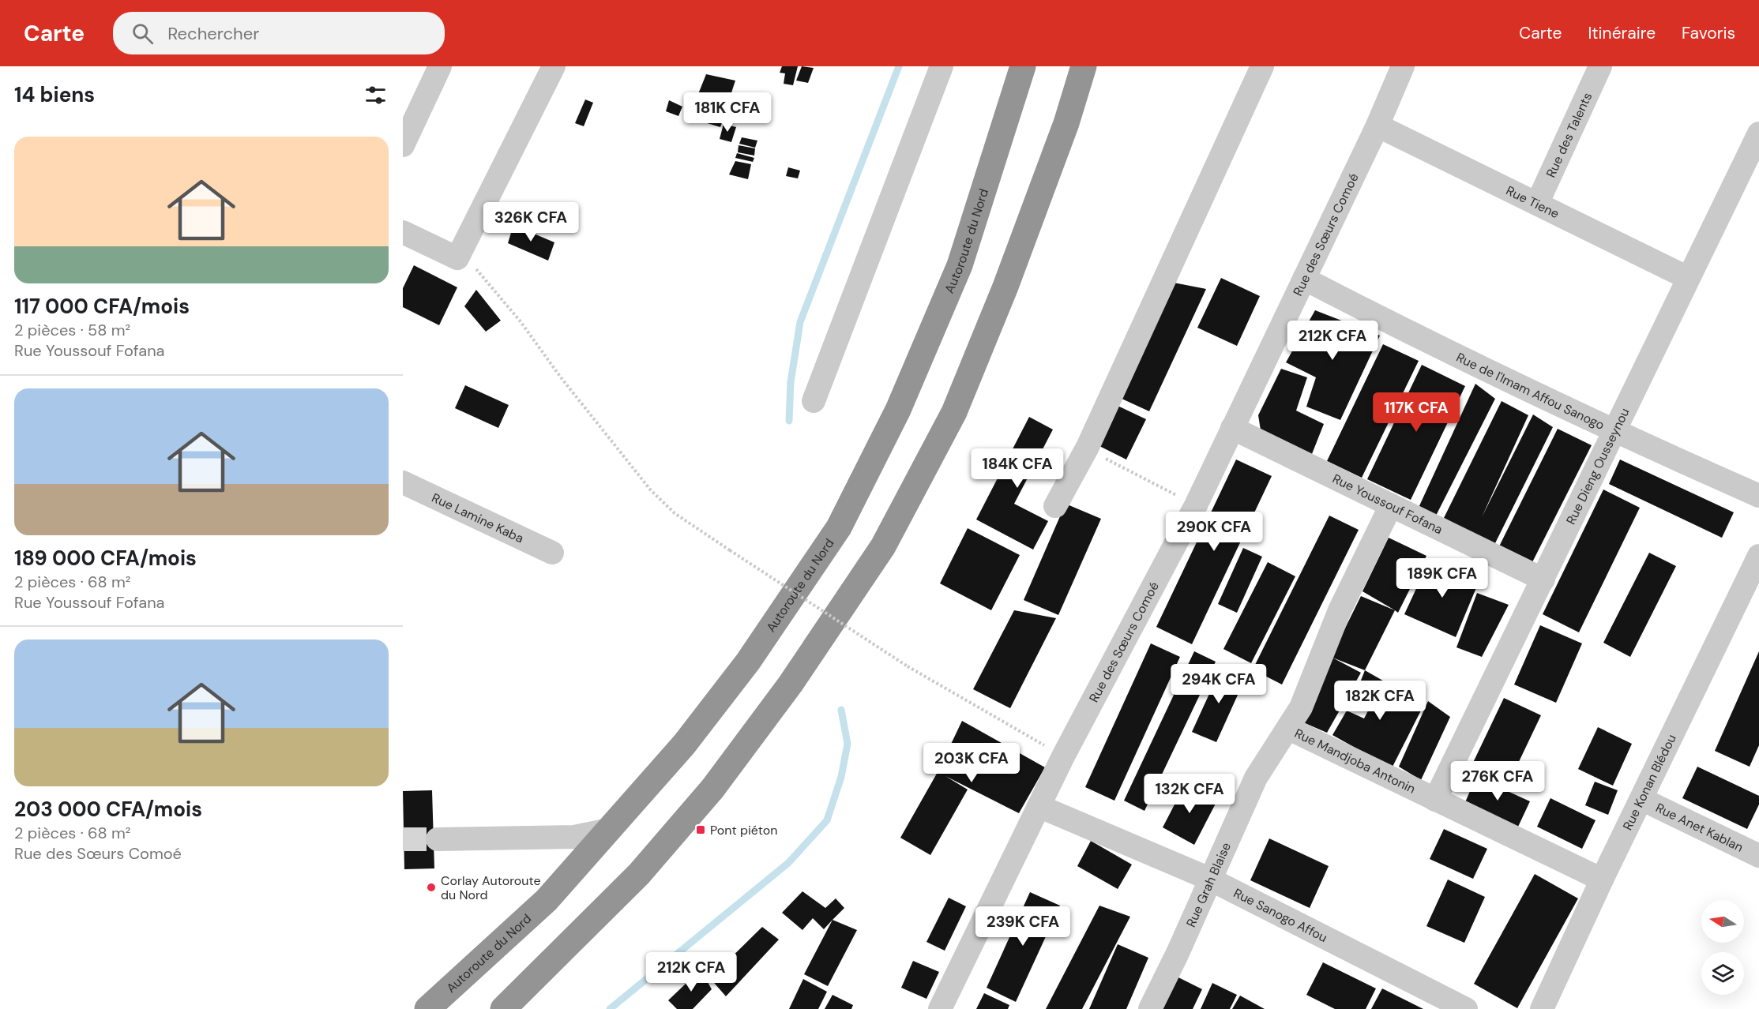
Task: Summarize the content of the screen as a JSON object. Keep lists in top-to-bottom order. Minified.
{"streets":{"highway":["Autoroute du Nord"],"street":["Rue des Talents","Rue Tiene","Rue des Sœurs Comoé","Rue de l'Imam Affou Sanogo","Rue Dieng Ousseynou","Rue Youssouf Fofana","Rue Lamine Kaba","Rue Mandjoba Antonin","Rue Konan Blédou","Rue Anet Kablan","Rue Grah Blaise","Rue Sanogo Affou"]},"crossings":[["Rue des Talents","Rue Tiene"],["Rue Tiene","Rue des Sœurs Comoé"],["Rue Tiene","Rue Dieng Ousseynou"],["Rue des Sœurs Comoé","Rue de l'Imam Affou Sanogo"],["Rue des Sœurs Comoé","Rue Youssouf Fofana"],["Rue des Sœurs Comoé","Rue Sanogo Affou"],["Rue de l'Imam Affou Sanogo","Rue Dieng Ousseynou"],["Rue Dieng Ousseynou","Rue Youssouf Fofana"],["Rue Dieng Ousseynou","Rue Mandjoba Antonin"],["Rue Youssouf Fofana","Rue Grah Blaise"],["Rue Mandjoba Antonin","Rue Konan Blédou"],["Rue Mandjoba Antonin","Rue Grah Blaise"],["Rue Konan Blédou","Rue Anet Kablan"],["Rue Grah Blaise","Rue Sanogo Affou"]],"places":{"transit":["Pont piéton"],"other":["Corlay Autoroute du Nord"]},"north":"left","page":{"header":"Carte","search":"Rechercher","nav":["Carte","Itinéraire","Favoris"],"heading":"14 biens","price":["181K CFA","326K CFA","212K CFA","117K CFA","184K CFA","290K CFA","189K CFA","294K CFA","182K CFA","203K CFA","276K CFA","132K CFA","239K CFA","212K CFA"],"list":[{"name":"117 000 CFA/mois","note":"2 pièces · 58 m² · Rue Youssouf Fofana"},{"name":"189 000 CFA/mois","note":"2 pièces · 68 m² · Rue Youssouf Fofana"},{"name":"203 000 CFA/mois","note":"2 pièces · 68 m² · Rue des Sœurs Comoé"}]}}
